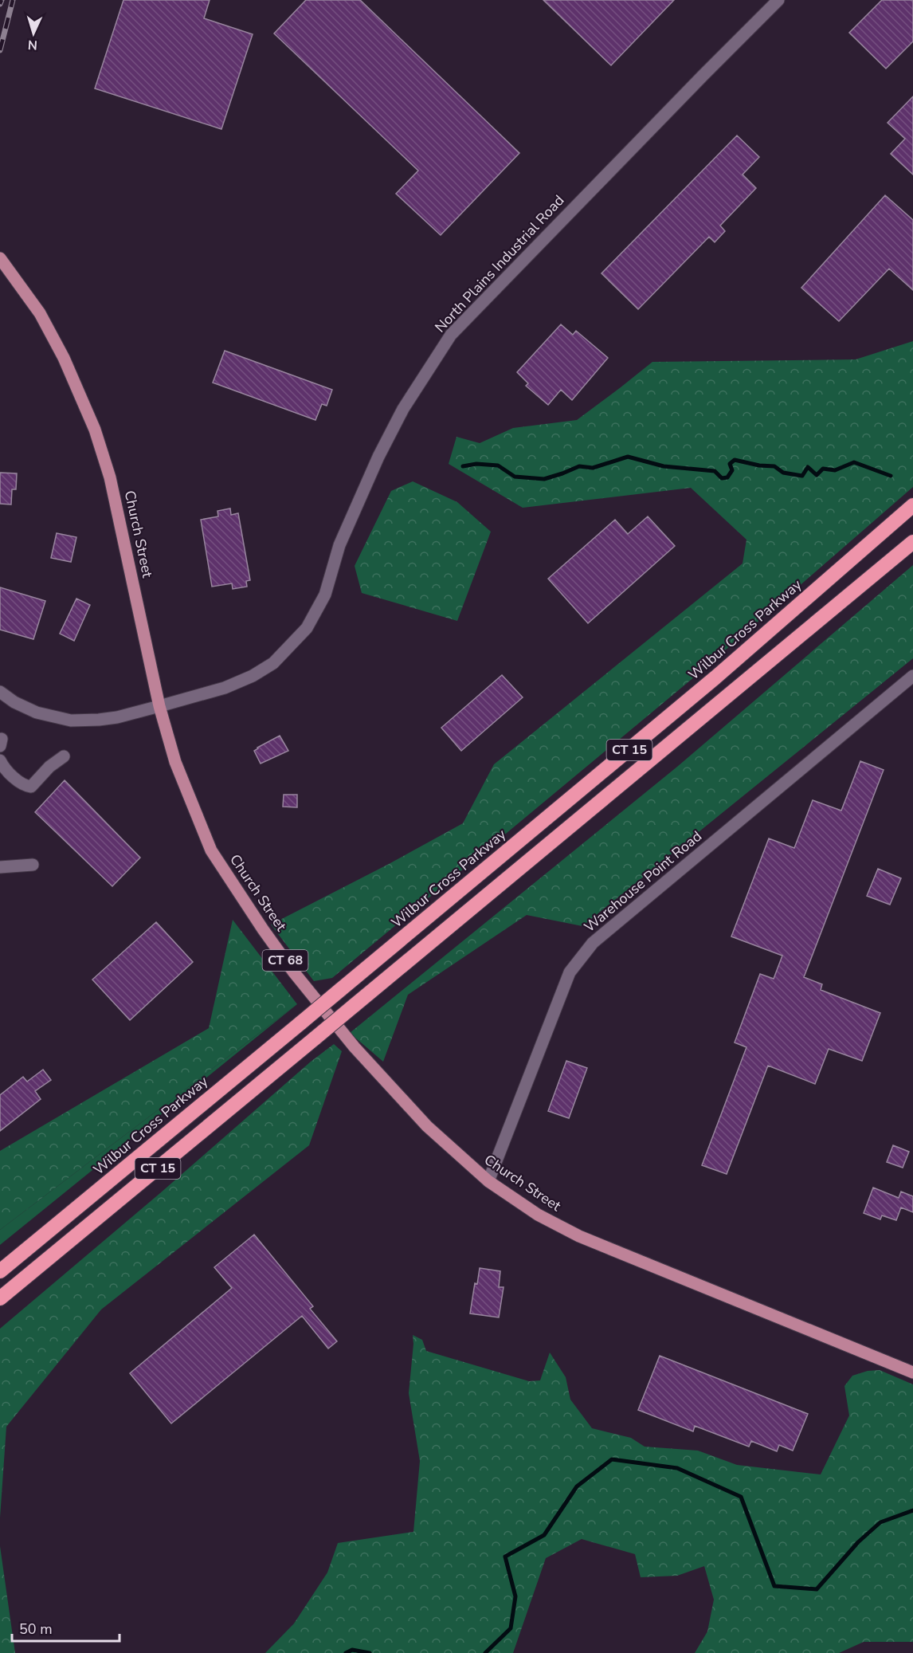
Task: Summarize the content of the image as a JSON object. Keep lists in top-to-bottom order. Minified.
{"streets":{"highway":["Wilbur Cross Parkway","CT 15"],"main road":["Church Street","CT 68"],"street":["North Plains Industrial Road","Warehouse Point Road"]},"crossings":[["North Plains Industrial Road","Church Street"],["Church Street","Warehouse Point Road"]],"scale_bar":"50 m","north":"bottom"}
